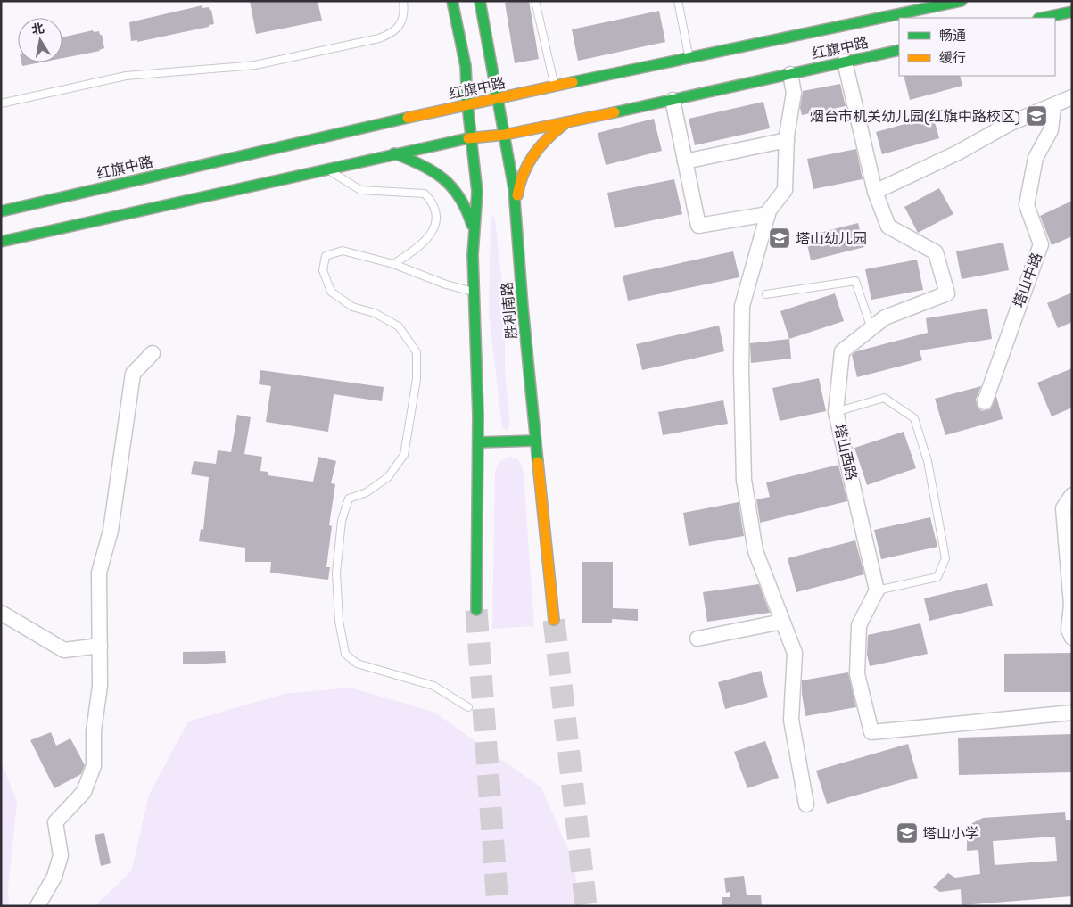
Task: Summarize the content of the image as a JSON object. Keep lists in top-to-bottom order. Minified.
{"streets":{"main road":["红旗中路","胜利南路"],"street":["塔山中路","塔山西路"]},"crossings":[["红旗中路","胜利南路"],["红旗中路","塔山西路"]],"places":{"school or university":["烟台市机关幼儿园(红旗中路校区)","塔山幼儿园","塔山小学"]},"legend":["畅通","缓行"],"north":"top"}
